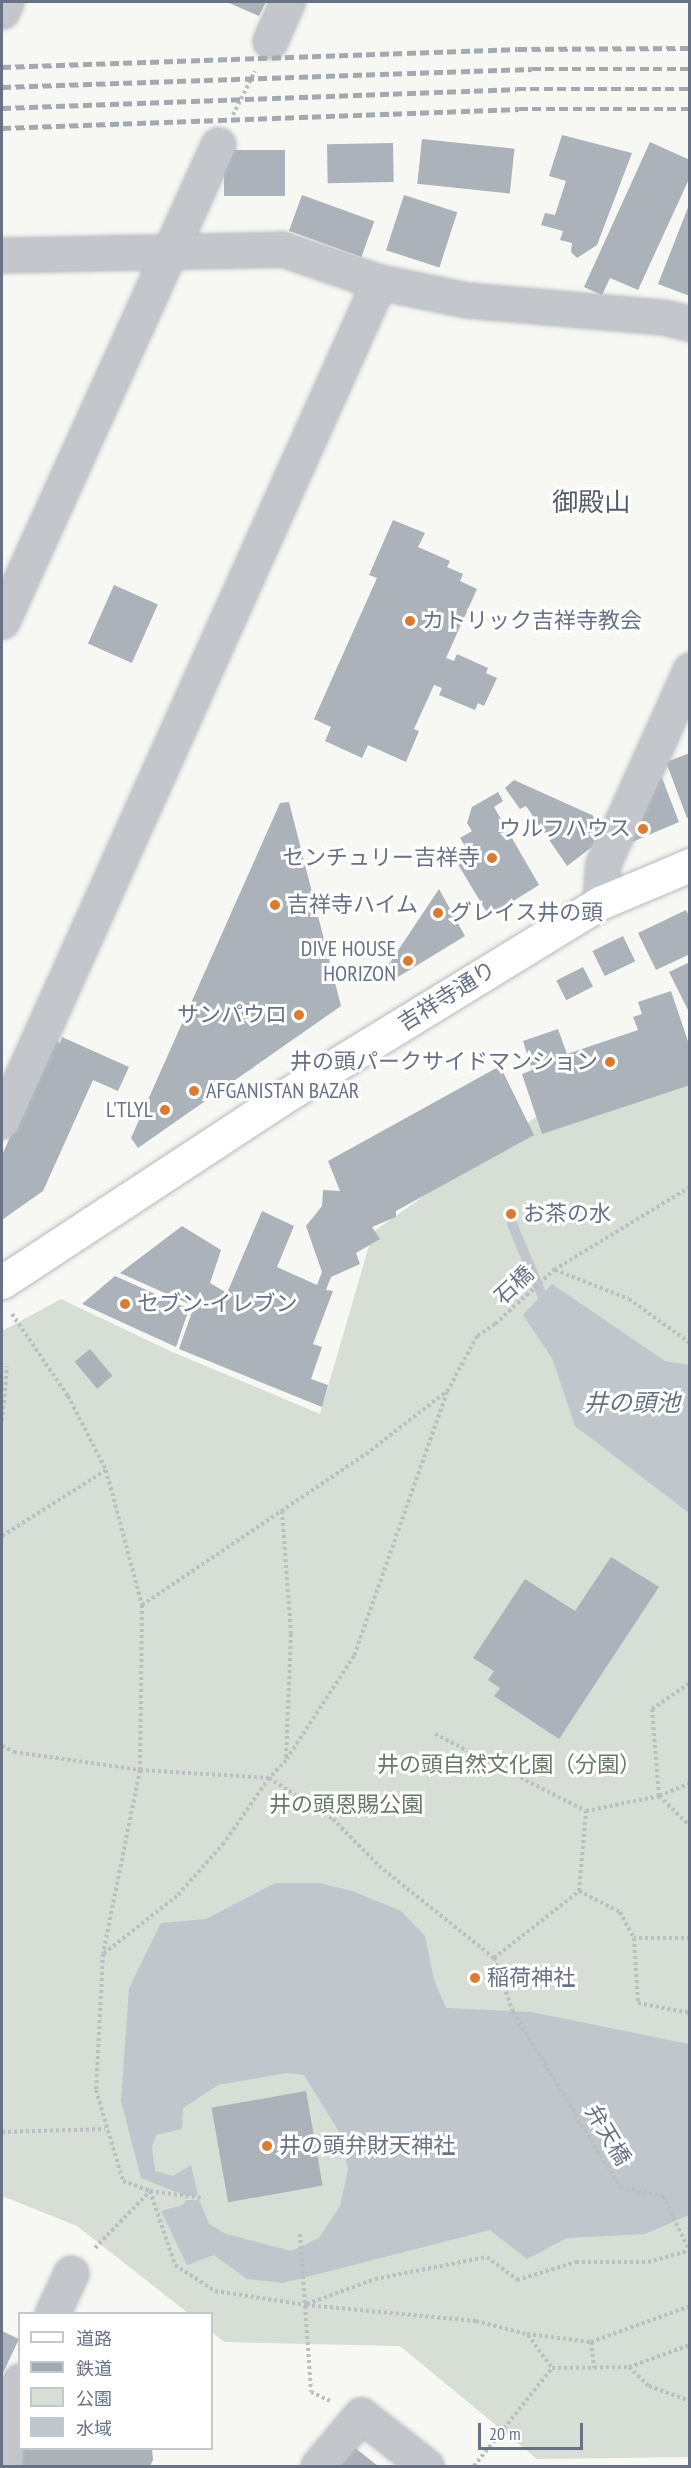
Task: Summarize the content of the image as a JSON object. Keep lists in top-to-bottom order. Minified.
{"streets":{"main road":["吉祥寺通り"],"path":["石橋","弁天橋"]},"districts":["御殿山"],"water":["井の頭池"],"parks":["井の頭自然文化園（分園）","井の頭恩賜公園"],"places":["カトリック吉祥寺教会","ウルフハウス","センチュリー吉祥寺","吉祥寺ハイム","グレイス井の頭","DIVE HOUSE HORIZON","サンパウロ","井の頭パークサイドマンション","AFGANISTAN BAZAR","L'TLYL","お茶の水","セブン-イレブン","稲荷神社","井の頭弁財天神社"],"legend":["道路","鉄道","公園","水域"],"scale_bar":"20 m"}
